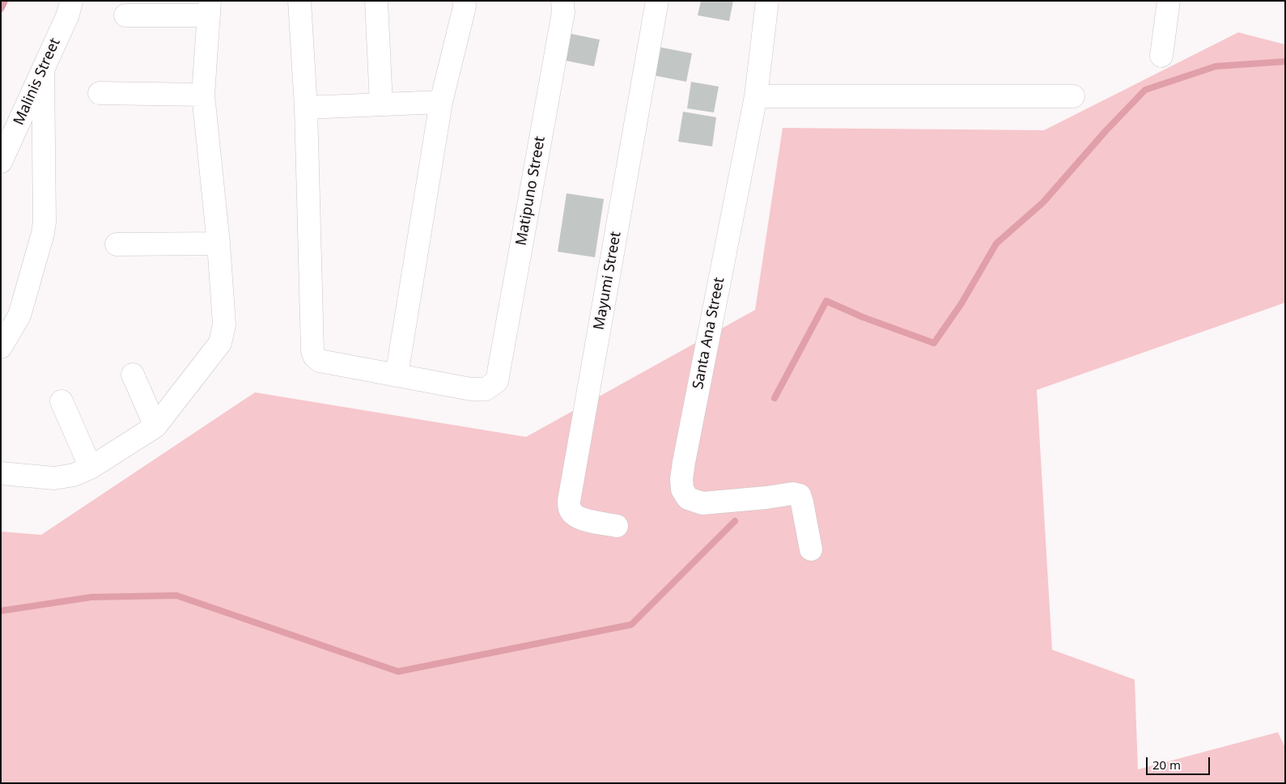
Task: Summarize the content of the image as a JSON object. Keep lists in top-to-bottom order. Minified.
{"streets":{"street":["Malinis Street","Matipuno Street","Mayumi Street","Santa Ana Street"]},"scale_bar":"20 m"}
